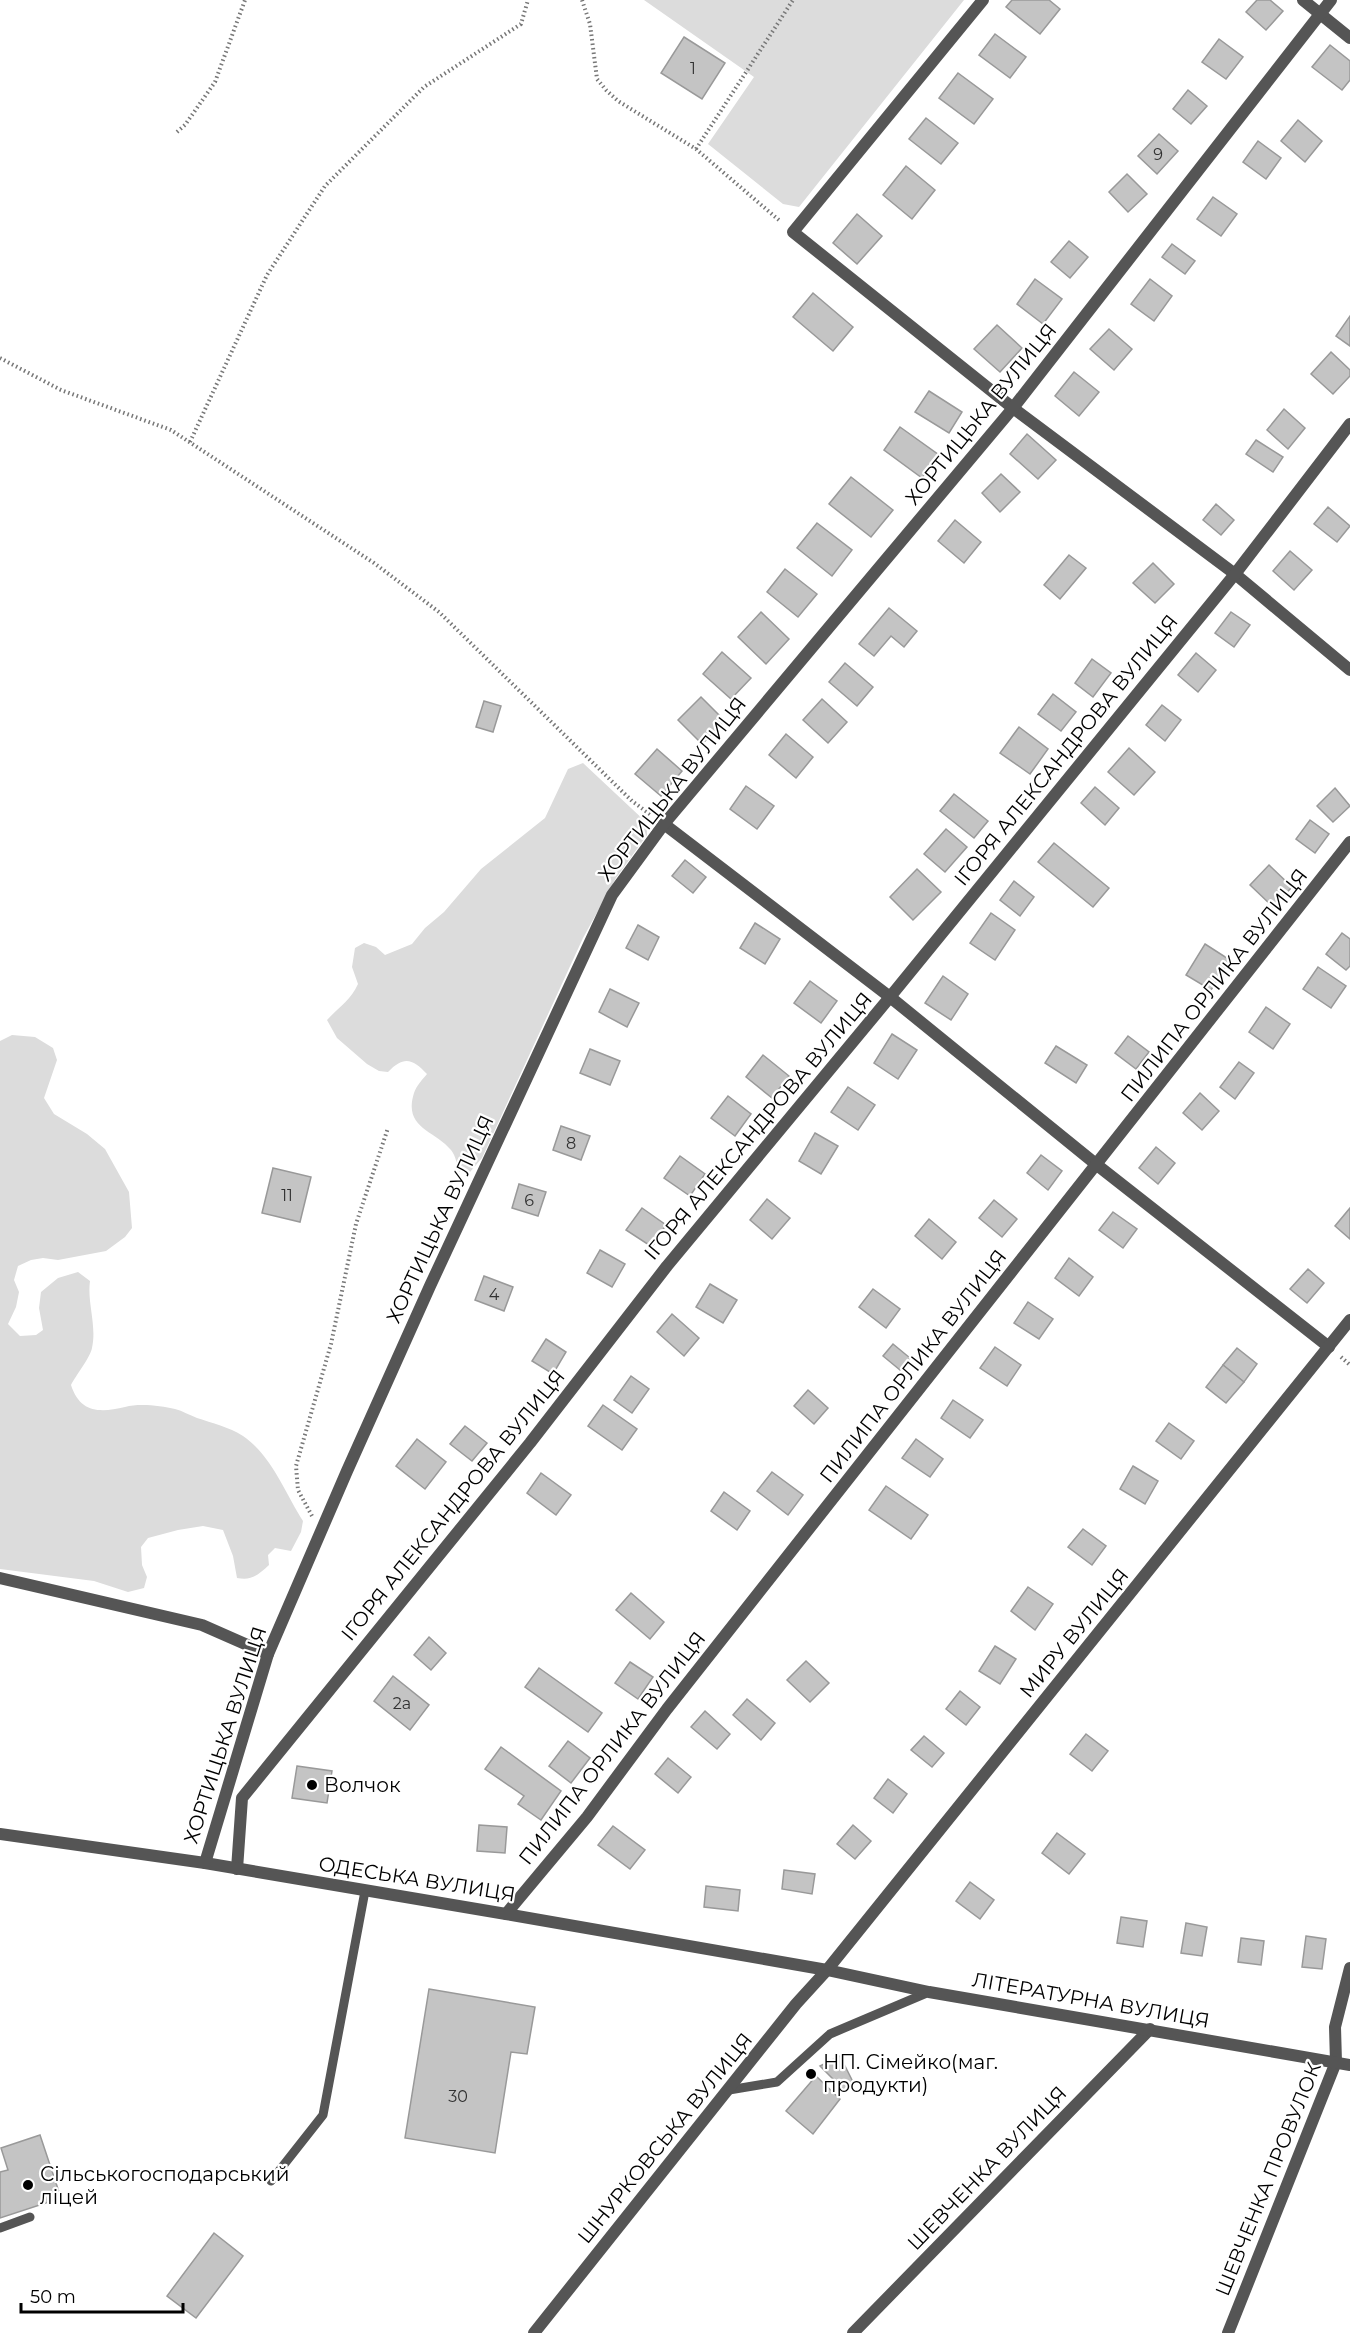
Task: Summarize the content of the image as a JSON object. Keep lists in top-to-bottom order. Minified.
{"streets":{"street":["ХОРТИЦЬКА ВУЛИЦЯ","ІГОРЯ АЛЕКСАНДРОВА ВУЛИЦЯ","ПИЛИПА ОРЛИКА ВУЛИЦЯ","МИРУ ВУЛИЦЯ","ОДЕСЬКА ВУЛИЦЯ","ЛІТЕРАТУРНА ВУЛИЦЯ","ШНУРКОВСЬКА ВУЛИЦЯ","ШЕВЧЕНКА ВУЛИЦЯ","ШЕВЧЕНКА ПРОВУЛОК"]},"crossings":[["ХОРТИЦЬКА ВУЛИЦЯ","ОДЕСЬКА ВУЛИЦЯ"],["ІГОРЯ АЛЕКСАНДРОВА ВУЛИЦЯ","ОДЕСЬКА ВУЛИЦЯ"],["ПИЛИПА ОРЛИКА ВУЛИЦЯ","ОДЕСЬКА ВУЛИЦЯ"],["МИРУ ВУЛИЦЯ","ОДЕСЬКА ВУЛИЦЯ"],["МИРУ ВУЛИЦЯ","ЛІТЕРАТУРНА ВУЛИЦЯ"],["МИРУ ВУЛИЦЯ","ШНУРКОВСЬКА ВУЛИЦЯ"],["ОДЕСЬКА ВУЛИЦЯ","ЛІТЕРАТУРНА ВУЛИЦЯ"],["ОДЕСЬКА ВУЛИЦЯ","ШНУРКОВСЬКА ВУЛИЦЯ"],["ЛІТЕРАТУРНА ВУЛИЦЯ","ШНУРКОВСЬКА ВУЛИЦЯ"],["ЛІТЕРАТУРНА ВУЛИЦЯ","ШЕВЧЕНКА ВУЛИЦЯ"],["ЛІТЕРАТУРНА ВУЛИЦЯ","ШЕВЧЕНКА ПРОВУЛОК"]],"places":["Волчок","НП. Сімейко(маг. продукти)","Сільськогосподарський ліцей"],"house_numbers":["1","9","8","11","6","4","2а","30"],"scale_bar":"50 m"}
